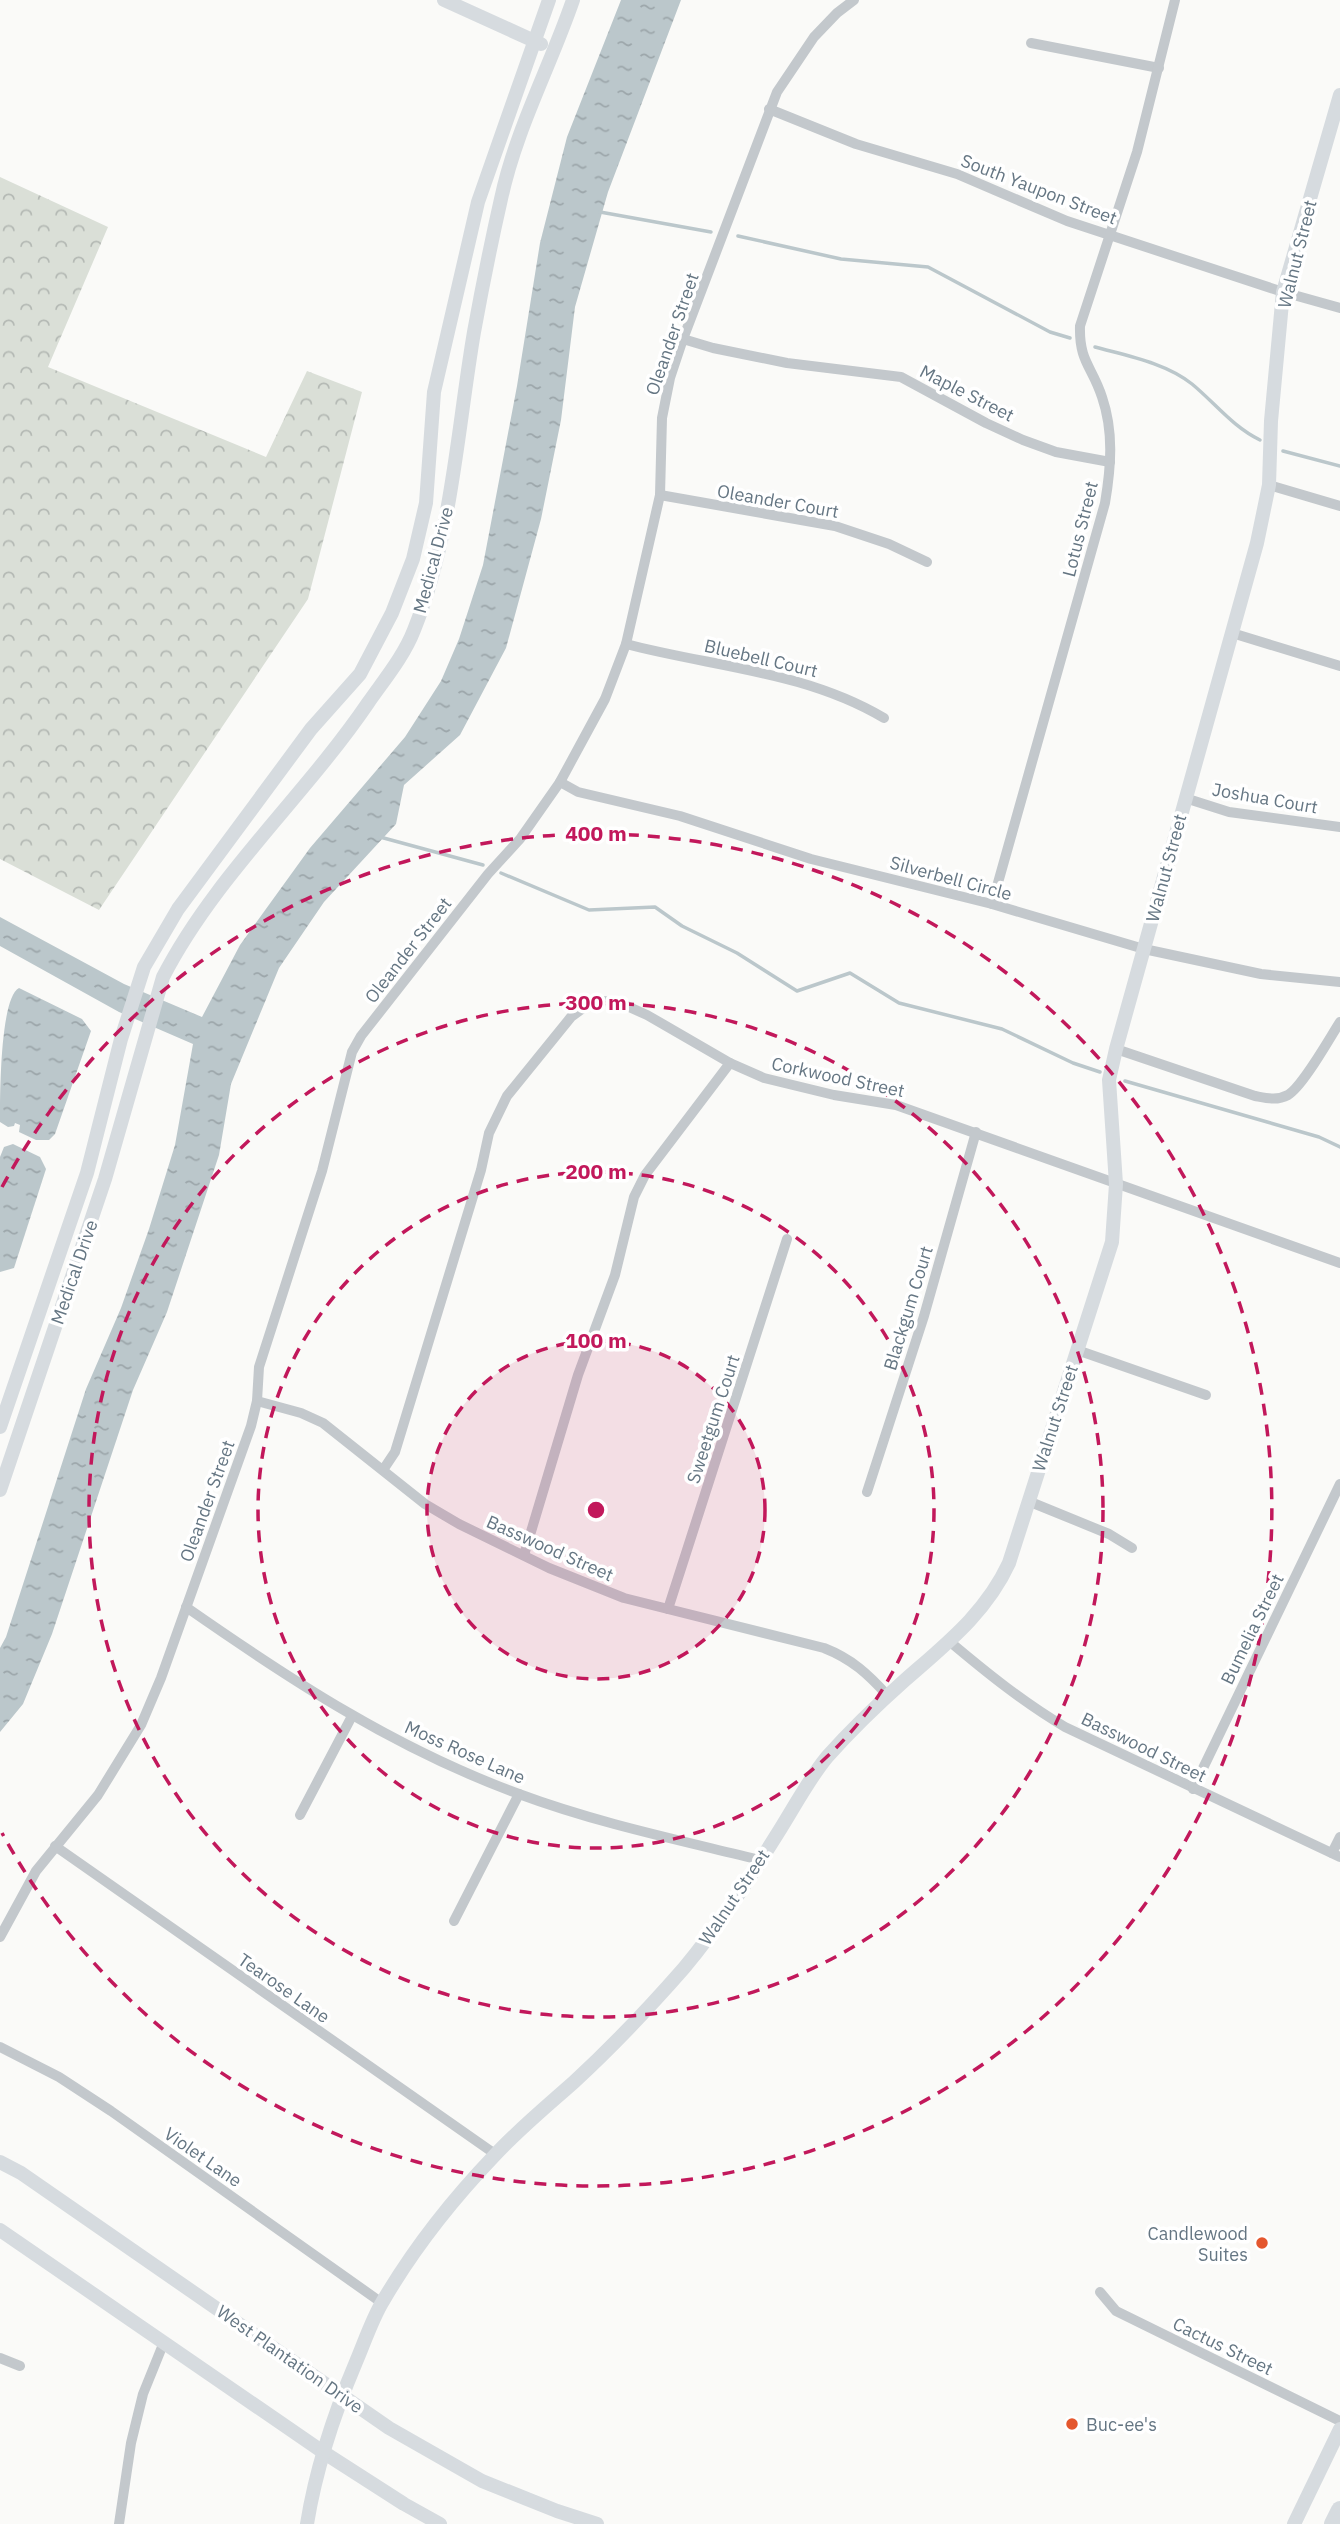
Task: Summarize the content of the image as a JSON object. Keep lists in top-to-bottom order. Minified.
{"streets":{"street":["South Yaupon Street","Walnut Street","Oleander Street","Maple Street","Oleander Court","Lotus Street","Medical Drive","Bluebell Court","Joshua Court","Silverbell Circle","Corkwood Street","Blackgum Court","Sweetgum Court","Basswood Street","Bumelia Street","Moss Rose Lane","Tearose Lane","Violet Lane","Cactus Street","West Plantation Drive"]},"crossings":[["South Yaupon Street","Walnut Street"],["South Yaupon Street","Oleander Street"],["South Yaupon Street","Lotus Street"],["Walnut Street","Joshua Court"],["Walnut Street","Silverbell Circle"],["Walnut Street","Corkwood Street"],["Walnut Street","Basswood Street"],["Walnut Street","Moss Rose Lane"],["Walnut Street","Tearose Lane"],["Walnut Street","Violet Lane"],["Walnut Street","West Plantation Drive"],["Oleander Street","Maple Street"],["Oleander Street","Oleander Court"],["Oleander Street","Bluebell Court"],["Oleander Street","Silverbell Circle"],["Oleander Street","Basswood Street"],["Oleander Street","Moss Rose Lane"],["Oleander Street","Tearose Lane"],["Maple Street","Lotus Street"],["Lotus Street","Silverbell Circle"],["Corkwood Street","Blackgum Court"],["Corkwood Street","Basswood Street"],["Sweetgum Court","Basswood Street"],["Basswood Street","Bumelia Street"]],"places":["Candlewood Suites","Buc-ee's"],"rings":["400 m","300 m","200 m","100 m"]}
